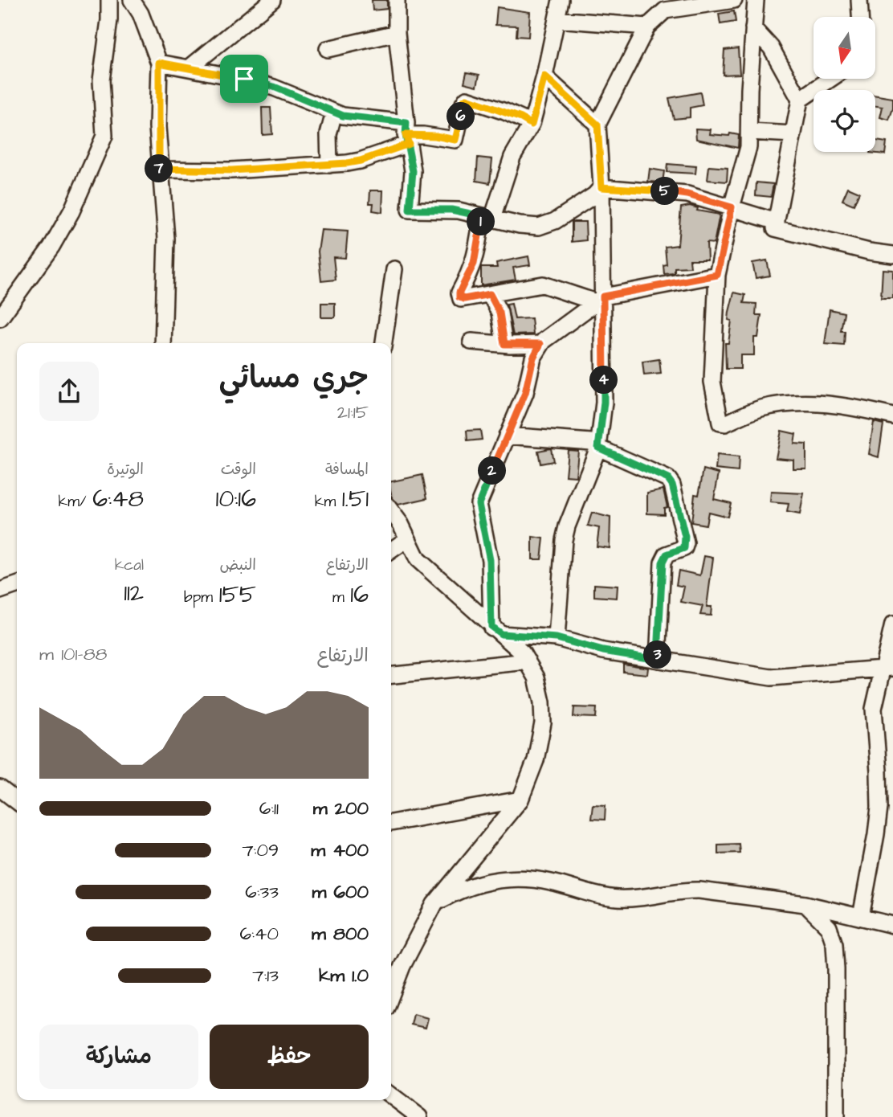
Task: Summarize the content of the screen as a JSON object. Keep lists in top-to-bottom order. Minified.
{"north":"bottom","page":{"pins":["6","7","5","1","4","2","3"],"heading":["جري مسائي","21:15"],"stats":[["المسافة","1.51 km"],["الوقت","10:16"],["الوتيرة","6:48 /km"],["الارتفاع","16 m"],["النبض","155 bpm"],["kcal","112"]],"chart":["الارتفاع","88–101 m"],"list":[{"name":"200 m","note":"6:11"},{"name":"400 m","note":"7:09"},{"name":"600 m","note":"6:33"},{"name":"800 m","note":"6:40"},{"name":"1.0 km","note":"7:13"}],"buttons":["حفظ","مشاركة"]}}
